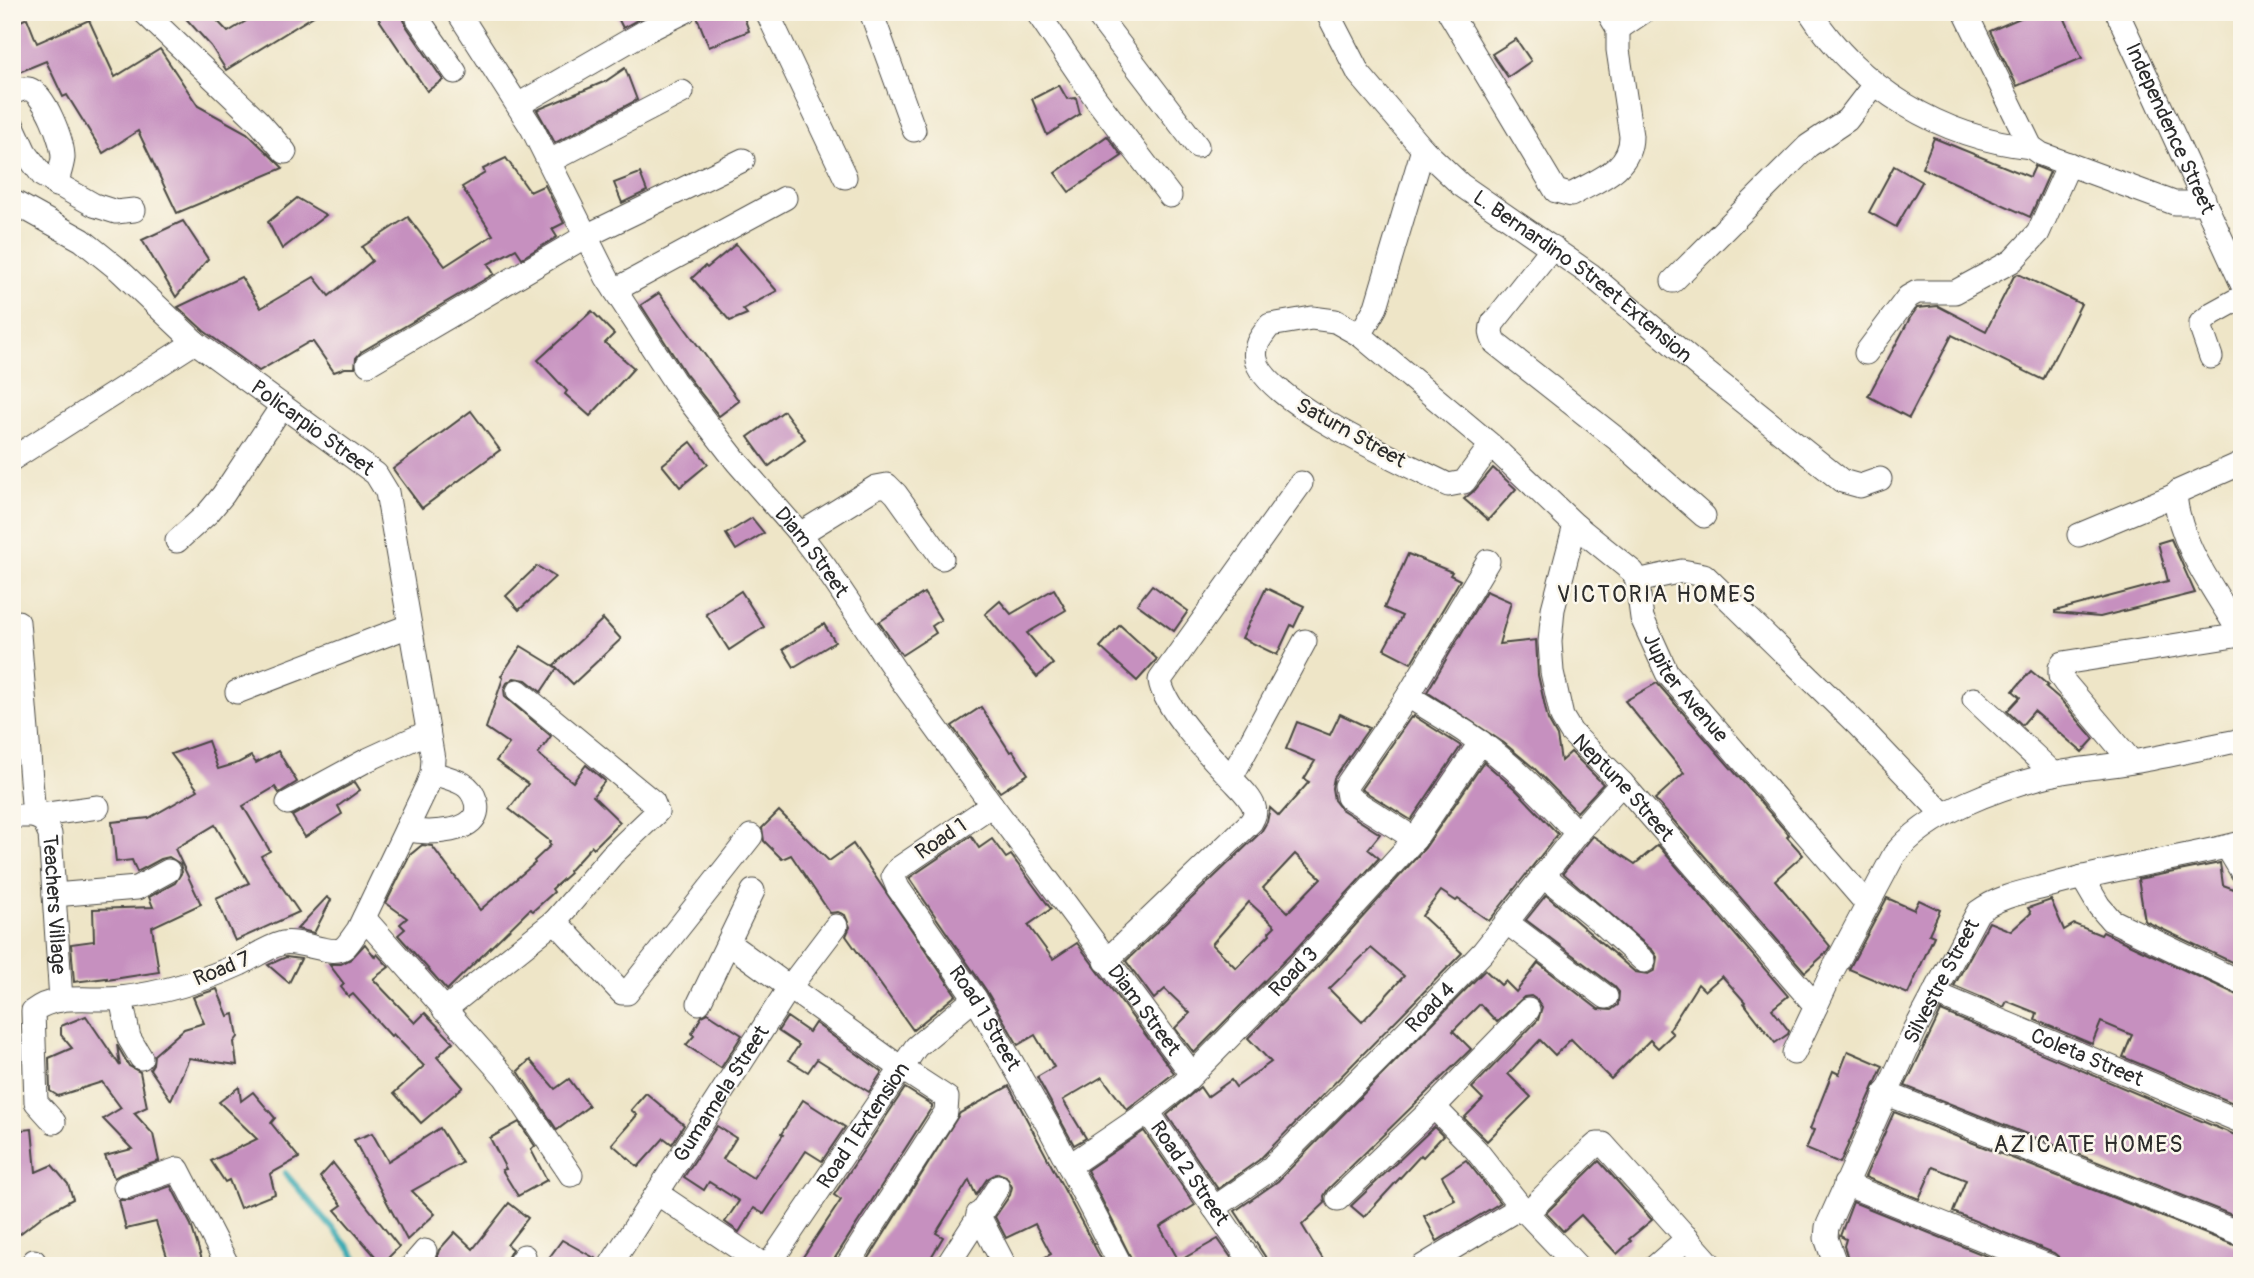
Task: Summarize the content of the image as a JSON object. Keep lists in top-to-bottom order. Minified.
{"streets":{"street":["Independence Street","L. Bernardino Street Extension","Policarpio Street","Saturn Street","Diam Street","Jupiter Avenue","Neptune Street","Road 1","Teachers Village","Road 7","Road 3","Silvestre Street","Road 4","Road 1 Street","Coleta Street","Gumamela Street","Road 1 Extension","Road 2 Street"]},"crossings":[["Policarpio Street","Road 7"],["Diam Street","Road 1"],["Diam Street","Road 3"],["Neptune Street","Road 4"],["Road 1","Road 1 Street"],["Teachers Village","Road 7"],["Road 3","Road 1 Street"],["Road 3","Road 2 Street"],["Silvestre Street","Coleta Street"],["Road 4","Road 2 Street"],["Road 1 Street","Road 1 Extension"]],"districts":["VICTORIA HOMES","AZICATE HOMES"]}
